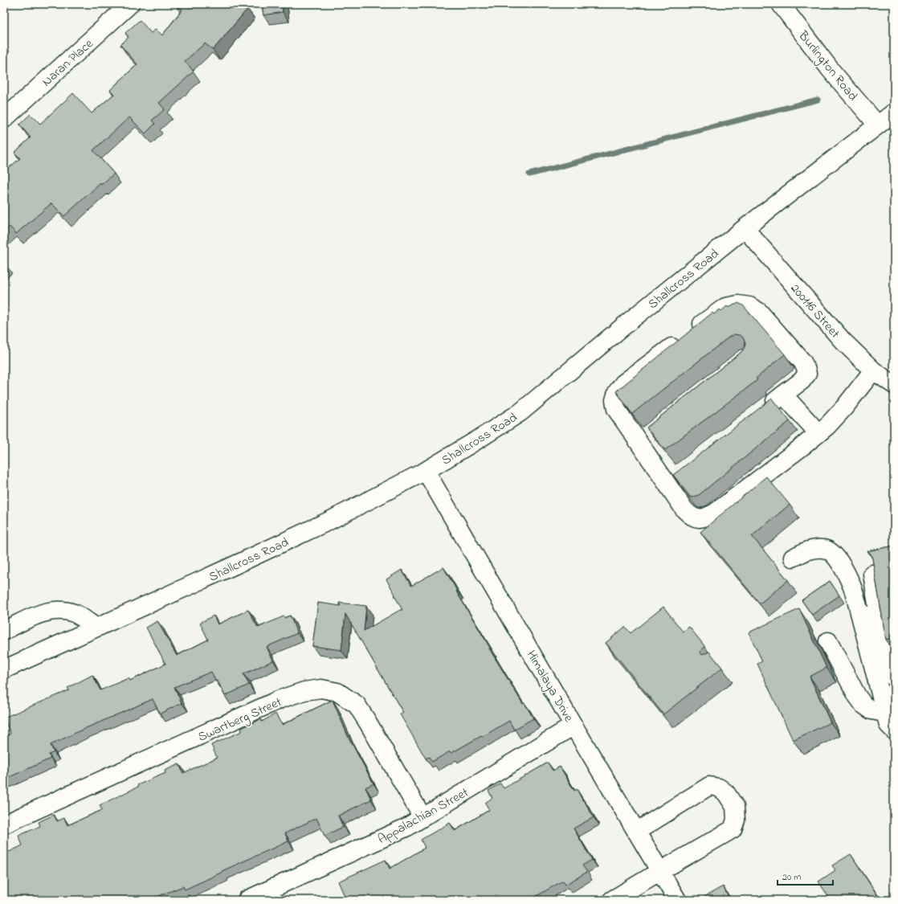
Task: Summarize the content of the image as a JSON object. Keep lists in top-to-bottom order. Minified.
{"streets":{"street":["Naran Place","Burlington Road","Shallcross Road","200116 Street","Himalaya Drive","Swartberg Street","Appalachian Street"]},"crossings":[["Burlington Road","Shallcross Road"],["Shallcross Road","200116 Street"],["Shallcross Road","Himalaya Drive"],["Himalaya Drive","Appalachian Street"],["Swartberg Street","Appalachian Street"]],"scale_bar":"20 m"}
